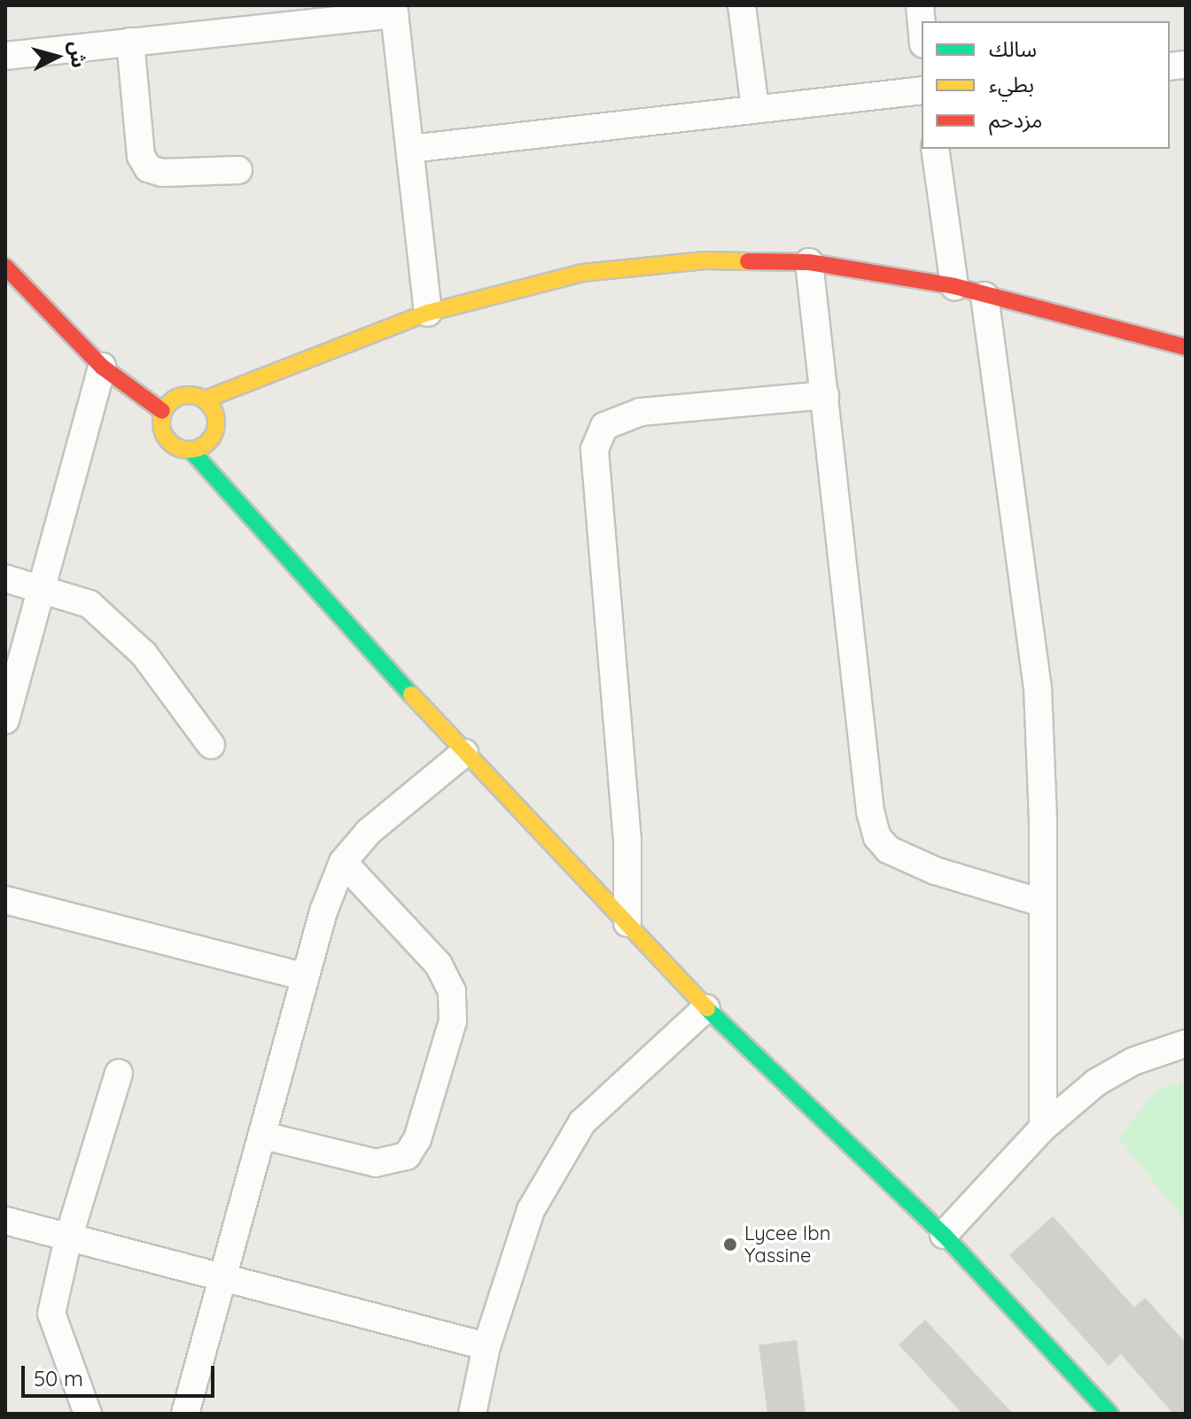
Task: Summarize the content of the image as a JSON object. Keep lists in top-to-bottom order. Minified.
{"places":["Lycee Ibn Yassine"],"legend":["سالك","بطيء","مزدحم"],"scale_bar":"50 m","north":"right"}
